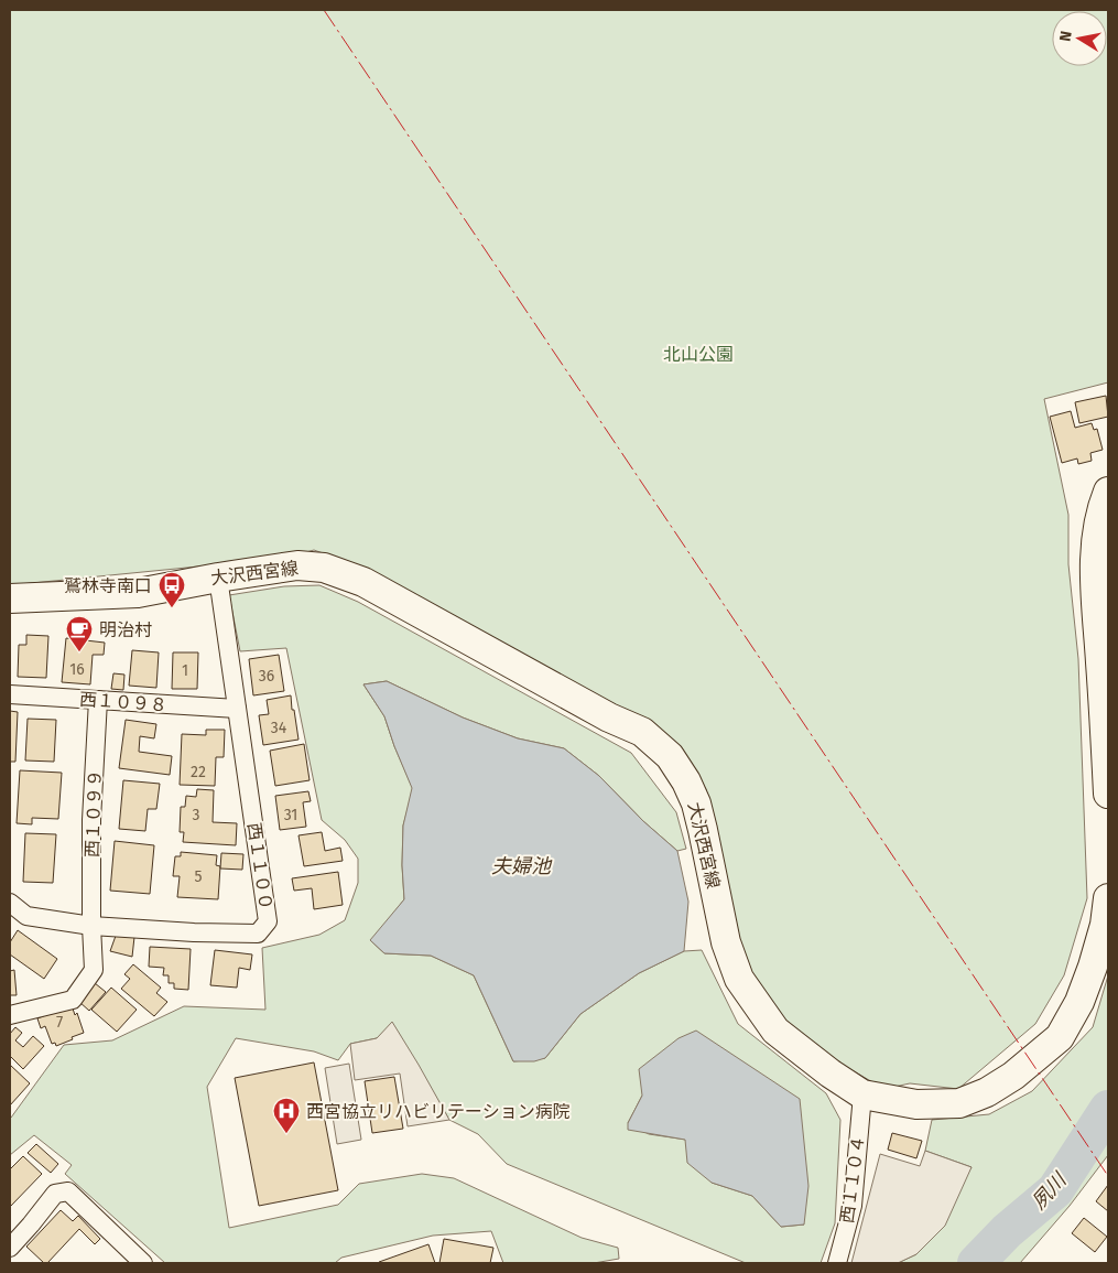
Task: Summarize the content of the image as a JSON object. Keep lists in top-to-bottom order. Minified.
{"streets":{"main road":["大沢西宮線"],"street":["西１０９８","西１０９９","西１１００","西１１０４"]},"crossings":[["大沢西宮線","西１１００"],["大沢西宮線","西１１０４"],["西１０９８","西１０９９"],["西１０９８","西１１００"],["西１０９９","西１１００"]],"water":["夫婦池","夙川"],"parks":["北山公園"],"places":{"bus stop":["鷲林寺南口"],"cafe":["明治村"],"hospital":["西宮協立リハビリテーション病院"]},"house_numbers":["16","1","36","34","22","3","31","5","7"],"north":"left"}
